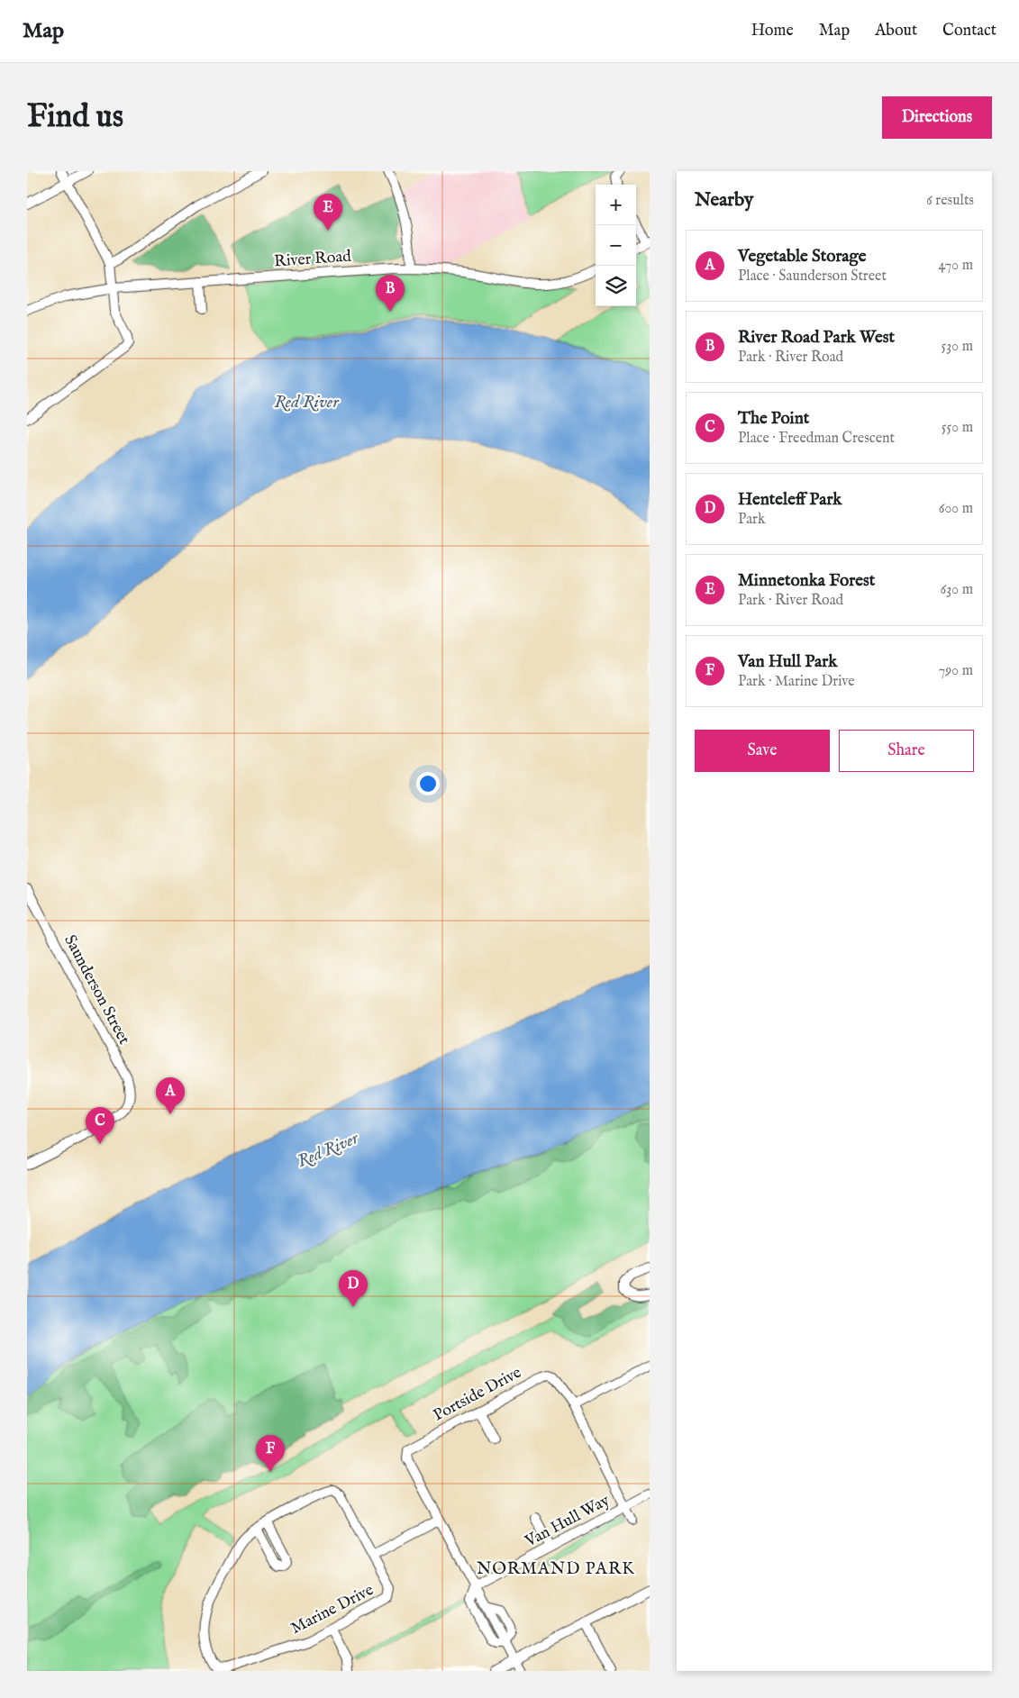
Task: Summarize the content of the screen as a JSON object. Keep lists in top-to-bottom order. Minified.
{"streets":{"street":["River Road","Saunderson Street","Portside Drive","Van Hull Way","Marine Drive"]},"crossings":[["Portside Drive","Van Hull Way"]],"districts":["NORMAND PARK"],"water":["Red River"],"page":{"header":"Map","nav":["Home","Map","About","Contact"],"buttons":["Directions",["Save","Share"]],"title":"Find us","heading":["Nearby","6 results"],"map_buttons":["+","−"],"pins":["E","B","A","C","D","F"],"list":[{"mark":"A","name":"Vegetable Storage","note":"Place · Saunderson Street","value":"470 m"},{"mark":"B","name":"River Road Park West","note":"Park · River Road","value":"530 m"},{"mark":"C","name":"The Point","note":"Place · Freedman Crescent","value":"550 m"},{"mark":"D","name":"Henteleff Park","note":"Park","value":"600 m"},{"mark":"E","name":"Minnetonka Forest","note":"Park · River Road","value":"630 m"},{"mark":"F","name":"Van Hull Park","note":"Park · Marine Drive","value":"790 m"}]}}
